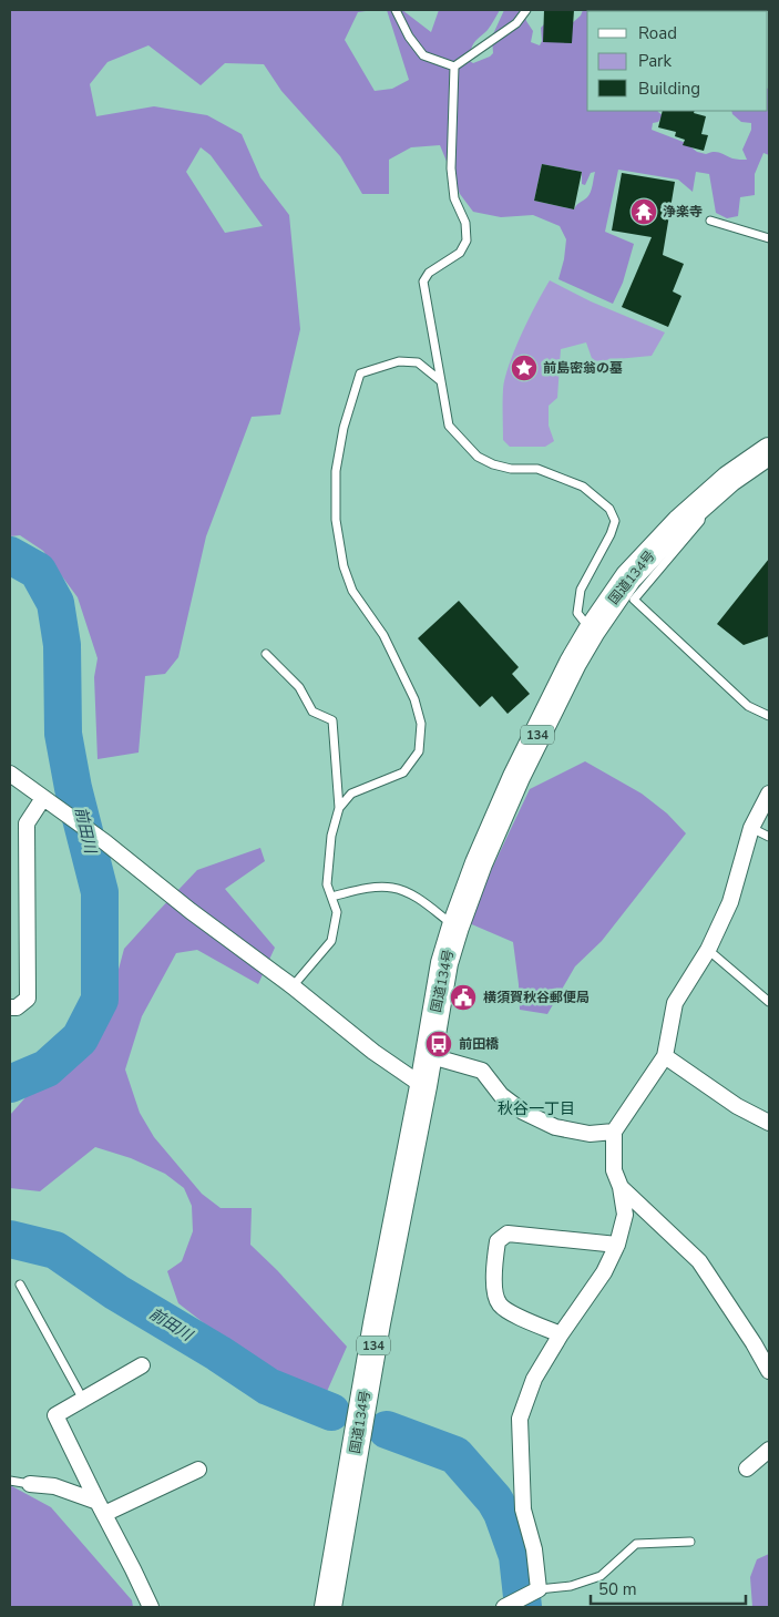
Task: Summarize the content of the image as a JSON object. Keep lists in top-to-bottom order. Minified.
{"streets":{"highway":["国道134号","134"]},"districts":["秋谷一丁目"],"water":["前田川"],"places":{"temple":["浄楽寺"],"place":["前島密翁の墓"],"public building":["横須賀秋谷郵便局"],"bus stop":["前田橋"]},"legend":["Road","Park","Building"],"scale_bar":"50 m"}
